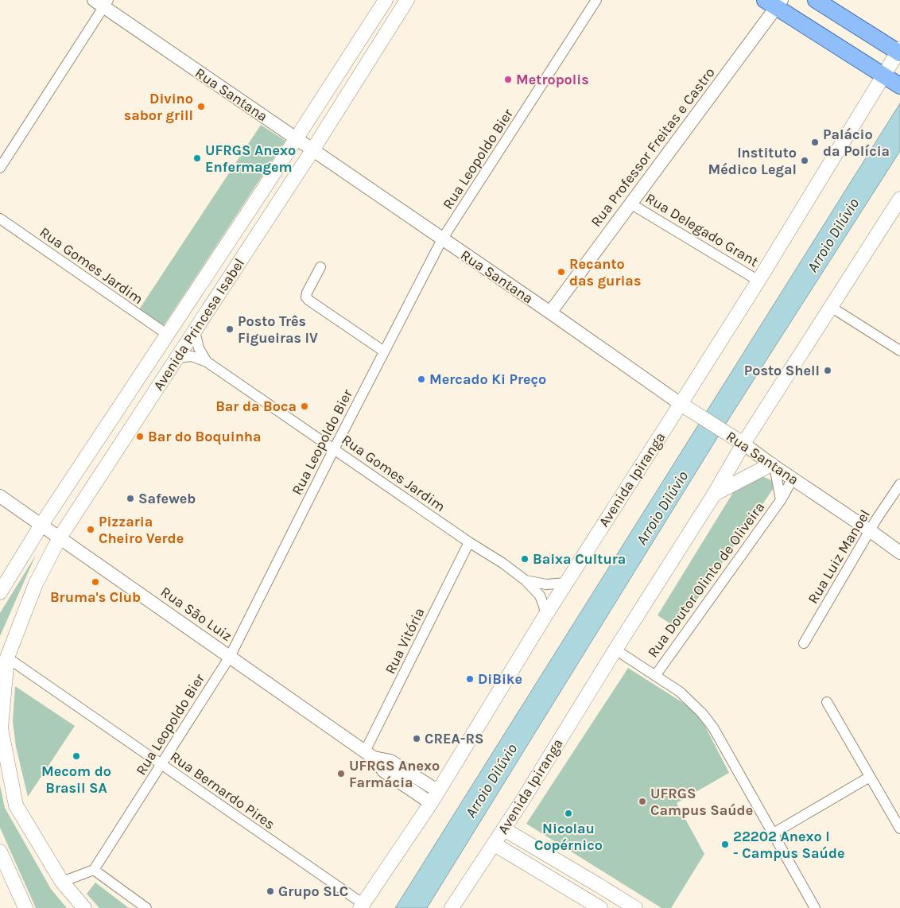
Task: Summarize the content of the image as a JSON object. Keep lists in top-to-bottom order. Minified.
{"streets":{"main road":["Rua Santana","Avenida Princesa Isabel","Avenida Ipiranga"],"street":["Rua Professor Freitas e Castro","Rua Leopoldo Bier","Rua Delegado Grant","Rua Gomes Jardim","Rua Luiz Manoel","Rua Doutor Olinto de Oliveira","Rua São Luiz","Rua Vitória","Rua Bernardo Pires"]},"crossings":[["Rua Santana","Rua Professor Freitas e Castro"],["Rua Santana","Rua Leopoldo Bier"],["Rua Santana","Avenida Princesa Isabel"],["Rua Santana","Avenida Ipiranga"],["Rua Santana","Rua Luiz Manoel"],["Rua Santana","Rua Doutor Olinto de Oliveira"],["Rua Professor Freitas e Castro","Rua Delegado Grant"],["Rua Leopoldo Bier","Rua Gomes Jardim"],["Rua Leopoldo Bier","Rua São Luiz"],["Rua Leopoldo Bier","Rua Bernardo Pires"],["Rua Delegado Grant","Avenida Ipiranga"],["Rua Gomes Jardim","Avenida Princesa Isabel"],["Rua Gomes Jardim","Avenida Ipiranga"],["Rua Gomes Jardim","Rua Vitória"],["Avenida Princesa Isabel","Rua São Luiz"],["Avenida Princesa Isabel","Rua Bernardo Pires"],["Avenida Ipiranga","Rua São Luiz"],["Avenida Ipiranga","Rua Bernardo Pires"],["Rua São Luiz","Rua Vitória"]],"water":["Arroio Dilúvio"],"places":["Metropolis","Divino sabor grill","Palácio da Polícia","UFRGS Anexo Enfermagem","Instituto Médico Legal","Recanto das gurias","Posto Três Figueiras IV","Posto Shell","Mercado Ki Preço","Bar da Boca","Bar do Boquinha","Safeweb","Pizzaria Cheiro Verde","Baixa Cultura","Bruma's Club","DiBike","CREA-RS","Mecom do Brasil SA","UFRGS Anexo Farmácia","UFRGS Campus Saúde","Nicolau Copérnico","22202 Anexo I - Campus Saúde","Grupo SLC"]}
